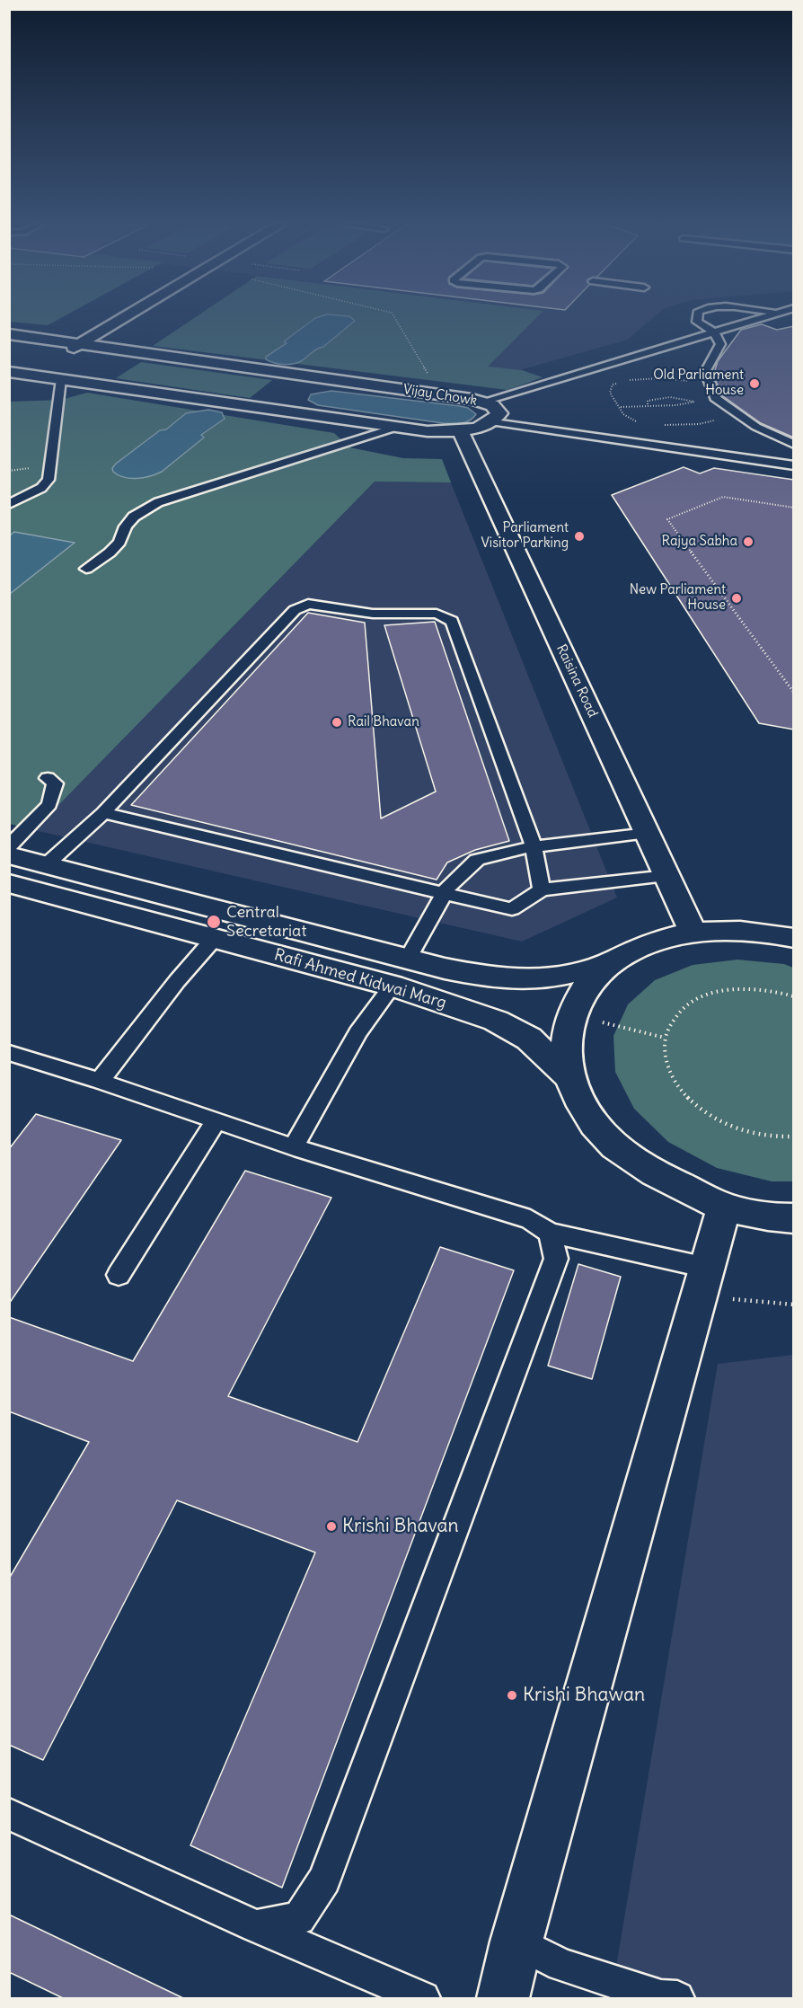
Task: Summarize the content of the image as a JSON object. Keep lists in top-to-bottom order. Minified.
{"streets":{"main road":["Vijay Chowk","Raisina Road","Rafi Ahmed Kidwai Marg"]},"crossings":[["Vijay Chowk","Raisina Road"]],"places":["Old Parliament House","Parliament Visitor Parking","Rajya Sabha","New Parliament House","Rail Bhavan","Central Secretariat","Krishi Bhavan","Krishi Bhawan"]}
